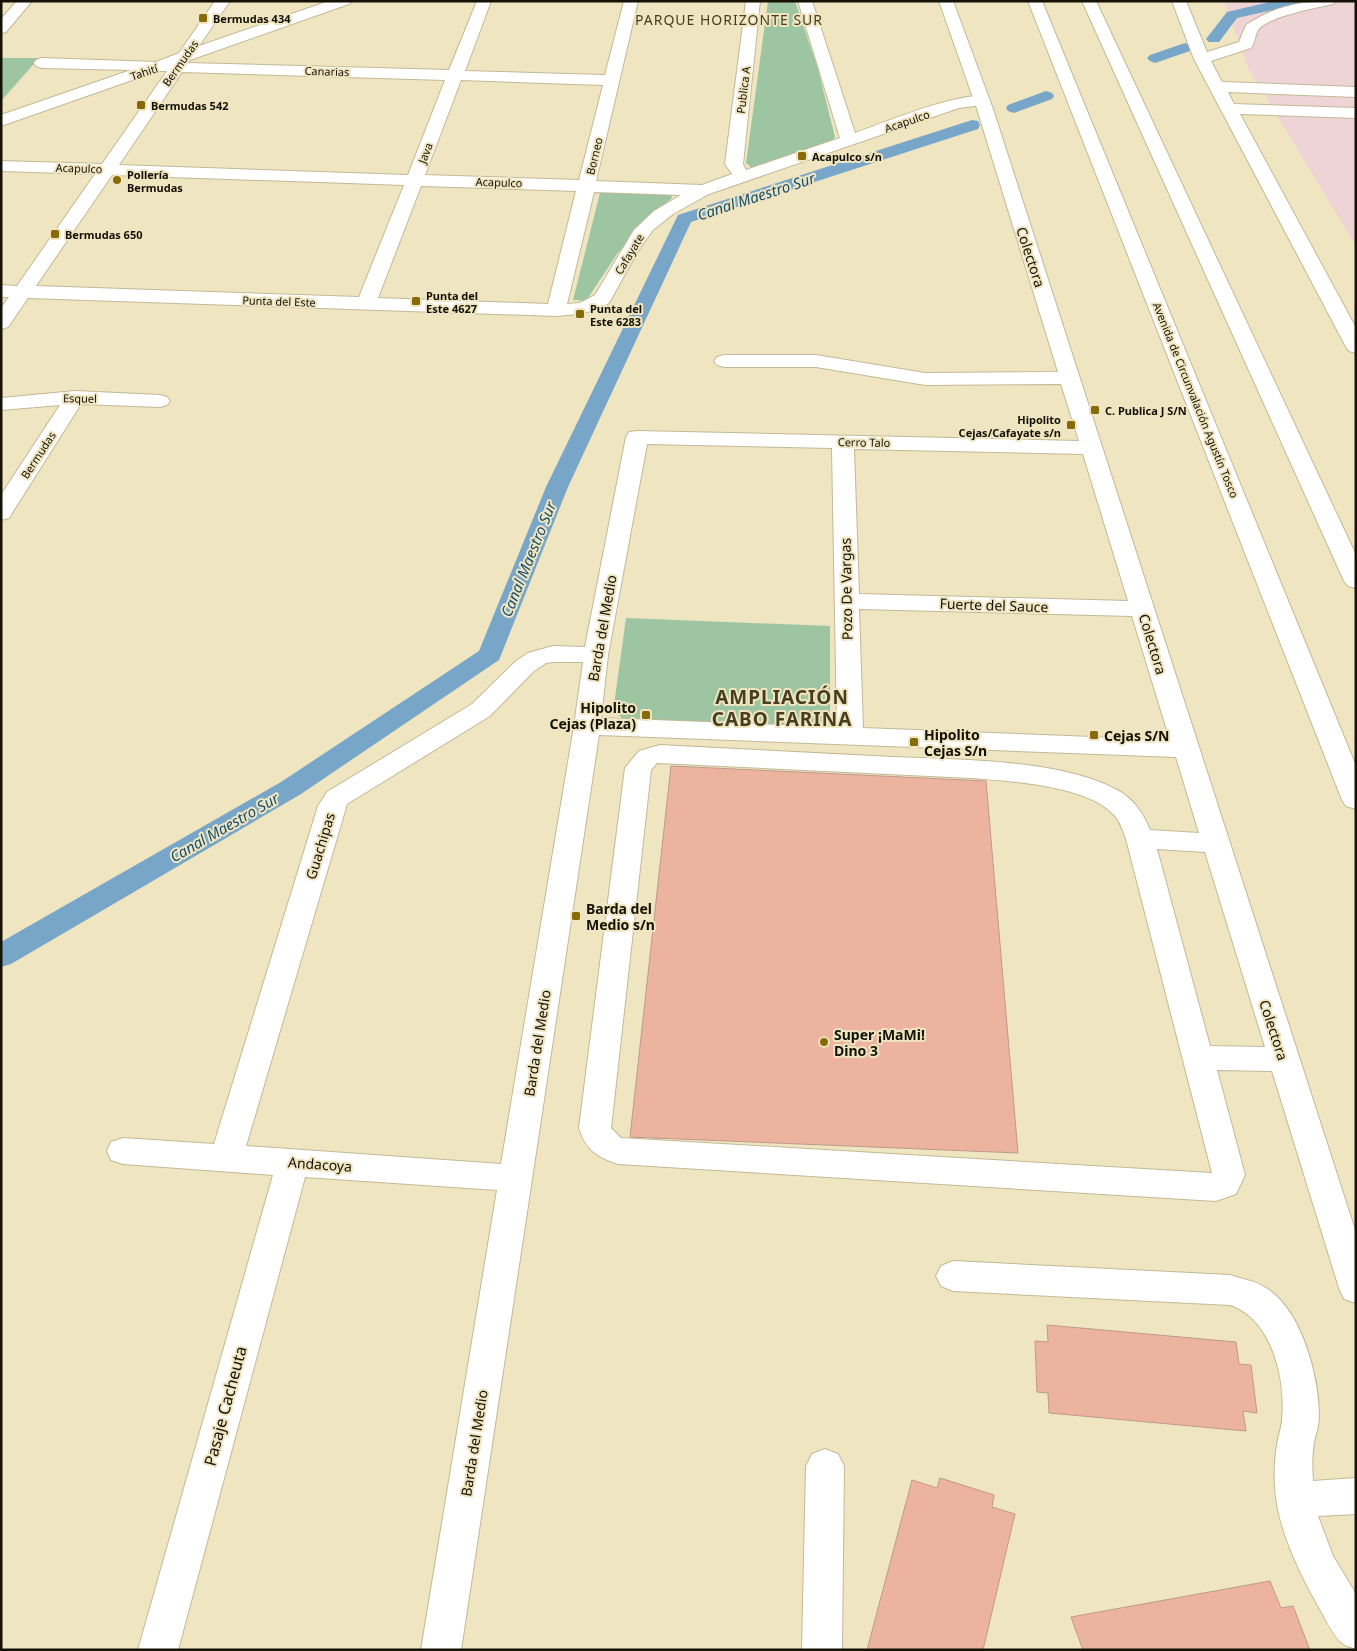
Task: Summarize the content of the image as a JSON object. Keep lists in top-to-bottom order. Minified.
{"streets":{"main road":["Bermudas","Canarias","Tahití","Publica A","Acapulco","Java","Borneo","Cafayate","Colectora","Punta del Este","Esquel","Avenida de Circunvalación Agustín Tosco","Cerro Talo","Pozo De Vargas","Fuerte del Sauce","Barda del Medio","Guachipas","Andacoya","Pasaje Cacheuta"]},"crossings":[["Bermudas","Canarias"],["Bermudas","Tahití"],["Bermudas","Acapulco"],["Bermudas","Punta del Este"],["Bermudas","Esquel"],["Canarias","Tahití"],["Canarias","Java"],["Canarias","Borneo"],["Publica A","Acapulco"],["Acapulco","Java"],["Acapulco","Borneo"],["Acapulco","Cafayate"],["Acapulco","Colectora"],["Java","Punta del Este"],["Borneo","Cafayate"],["Borneo","Punta del Este"],["Cafayate","Punta del Este"],["Colectora","Cerro Talo"],["Colectora","Fuerte del Sauce"],["Cerro Talo","Pozo De Vargas"],["Cerro Talo","Barda del Medio"],["Pozo De Vargas","Fuerte del Sauce"],["Barda del Medio","Guachipas"],["Barda del Medio","Andacoya"],["Guachipas","Andacoya"],["Andacoya","Pasaje Cacheuta"]],"districts":["PARQUE HORIZONTE SUR","AMPLIACIÓN CABO FARINA"],"water":["Canal Maestro Sur"],"places":{"transit":["Bermudas 434","Bermudas 542","Acapulco s/n","Bermudas 650","Punta del Este 4627","Punta del Este 6283","C. Publica J S/N","Hipolito Cejas/Cafayate s/n","Hipolito Cejas (Plaza)","Cejas S/N","Hipolito Cejas S/n","Barda del Medio s/n"],"other":["Pollería Bermudas","Super ¡MaMi! Dino 3"]}}
